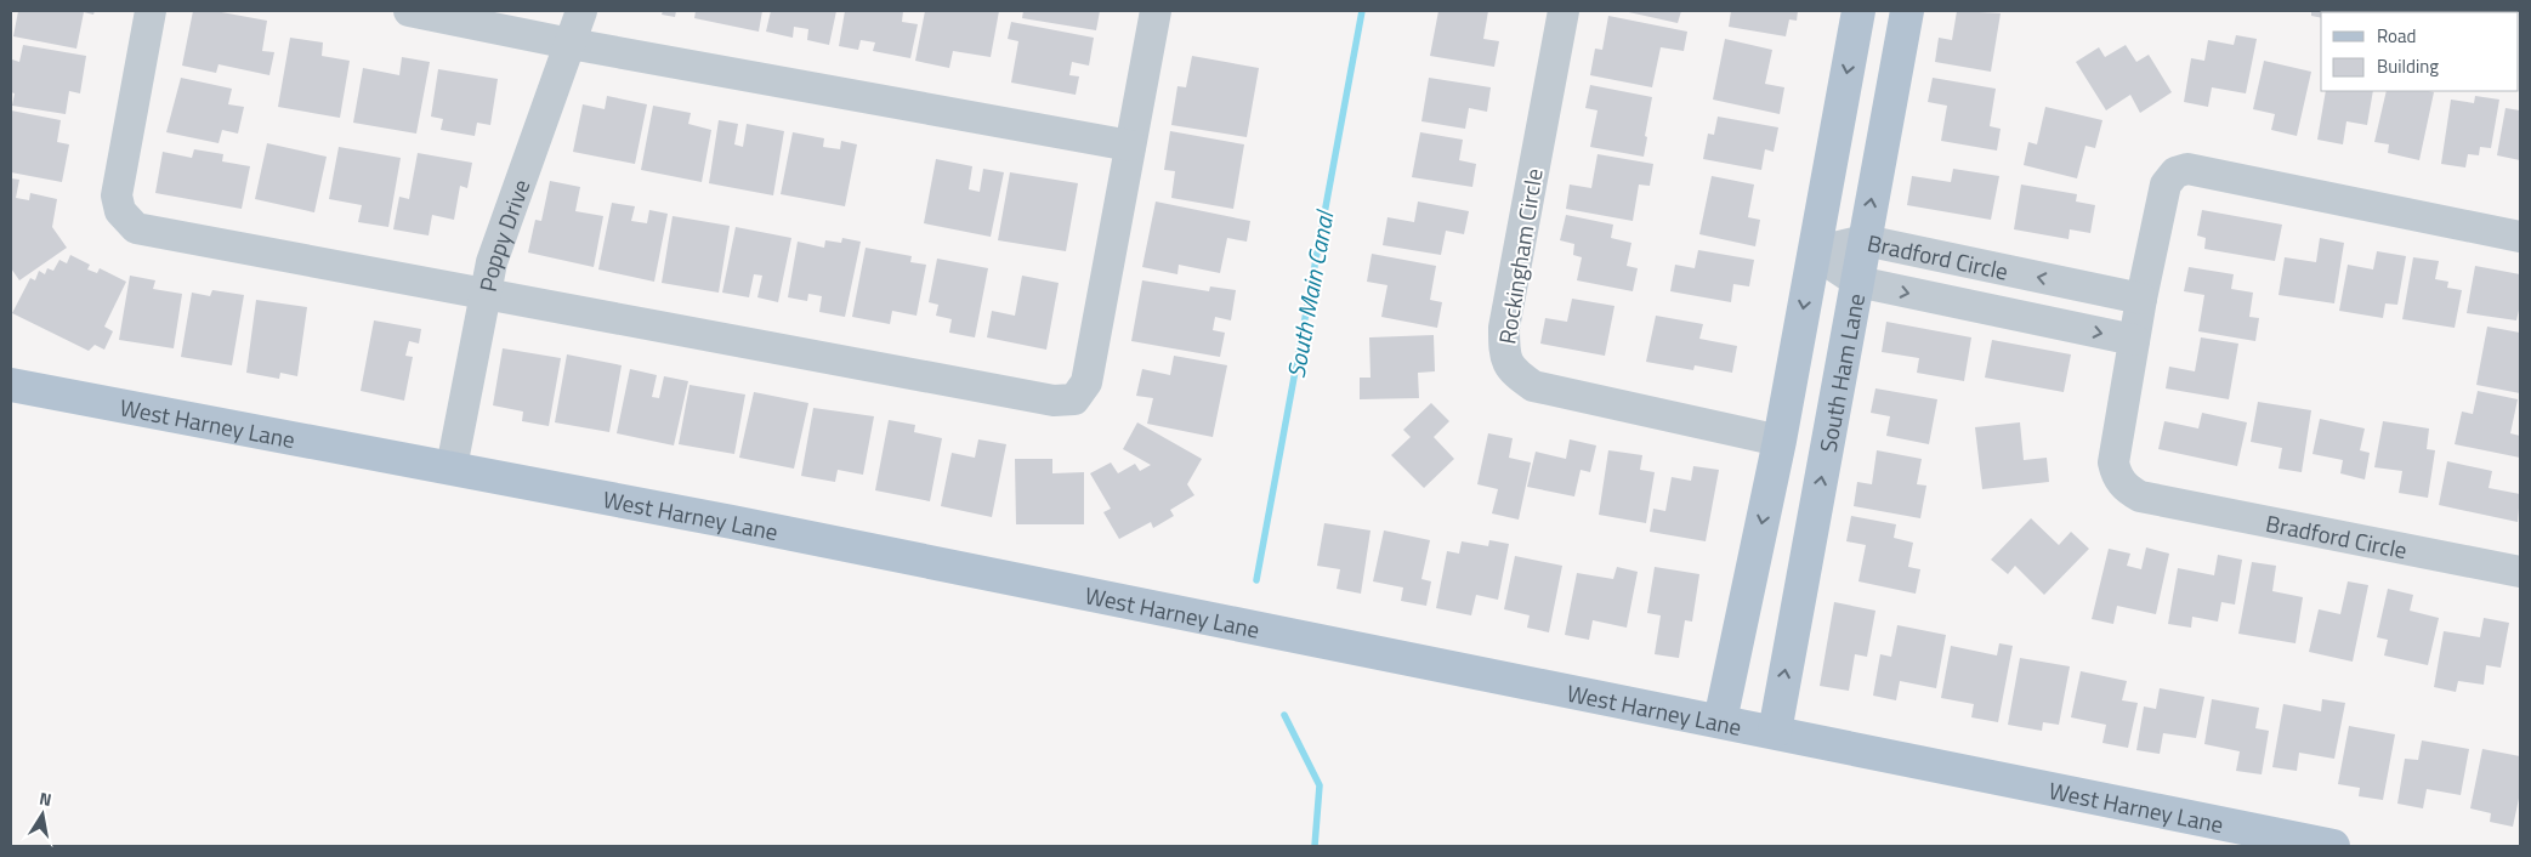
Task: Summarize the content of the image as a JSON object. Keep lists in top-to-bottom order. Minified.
{"streets":{"main road":["South Ham Lane","West Harney Lane"],"street":["Poppy Drive","Rockingham Circle","Bradford Circle"]},"crossings":[["Poppy Drive","West Harney Lane"],["Rockingham Circle","South Ham Lane"],["Bradford Circle","South Ham Lane"],["South Ham Lane","West Harney Lane"]],"water":["South Main Canal"],"legend":["Road","Building"],"north":"top"}
